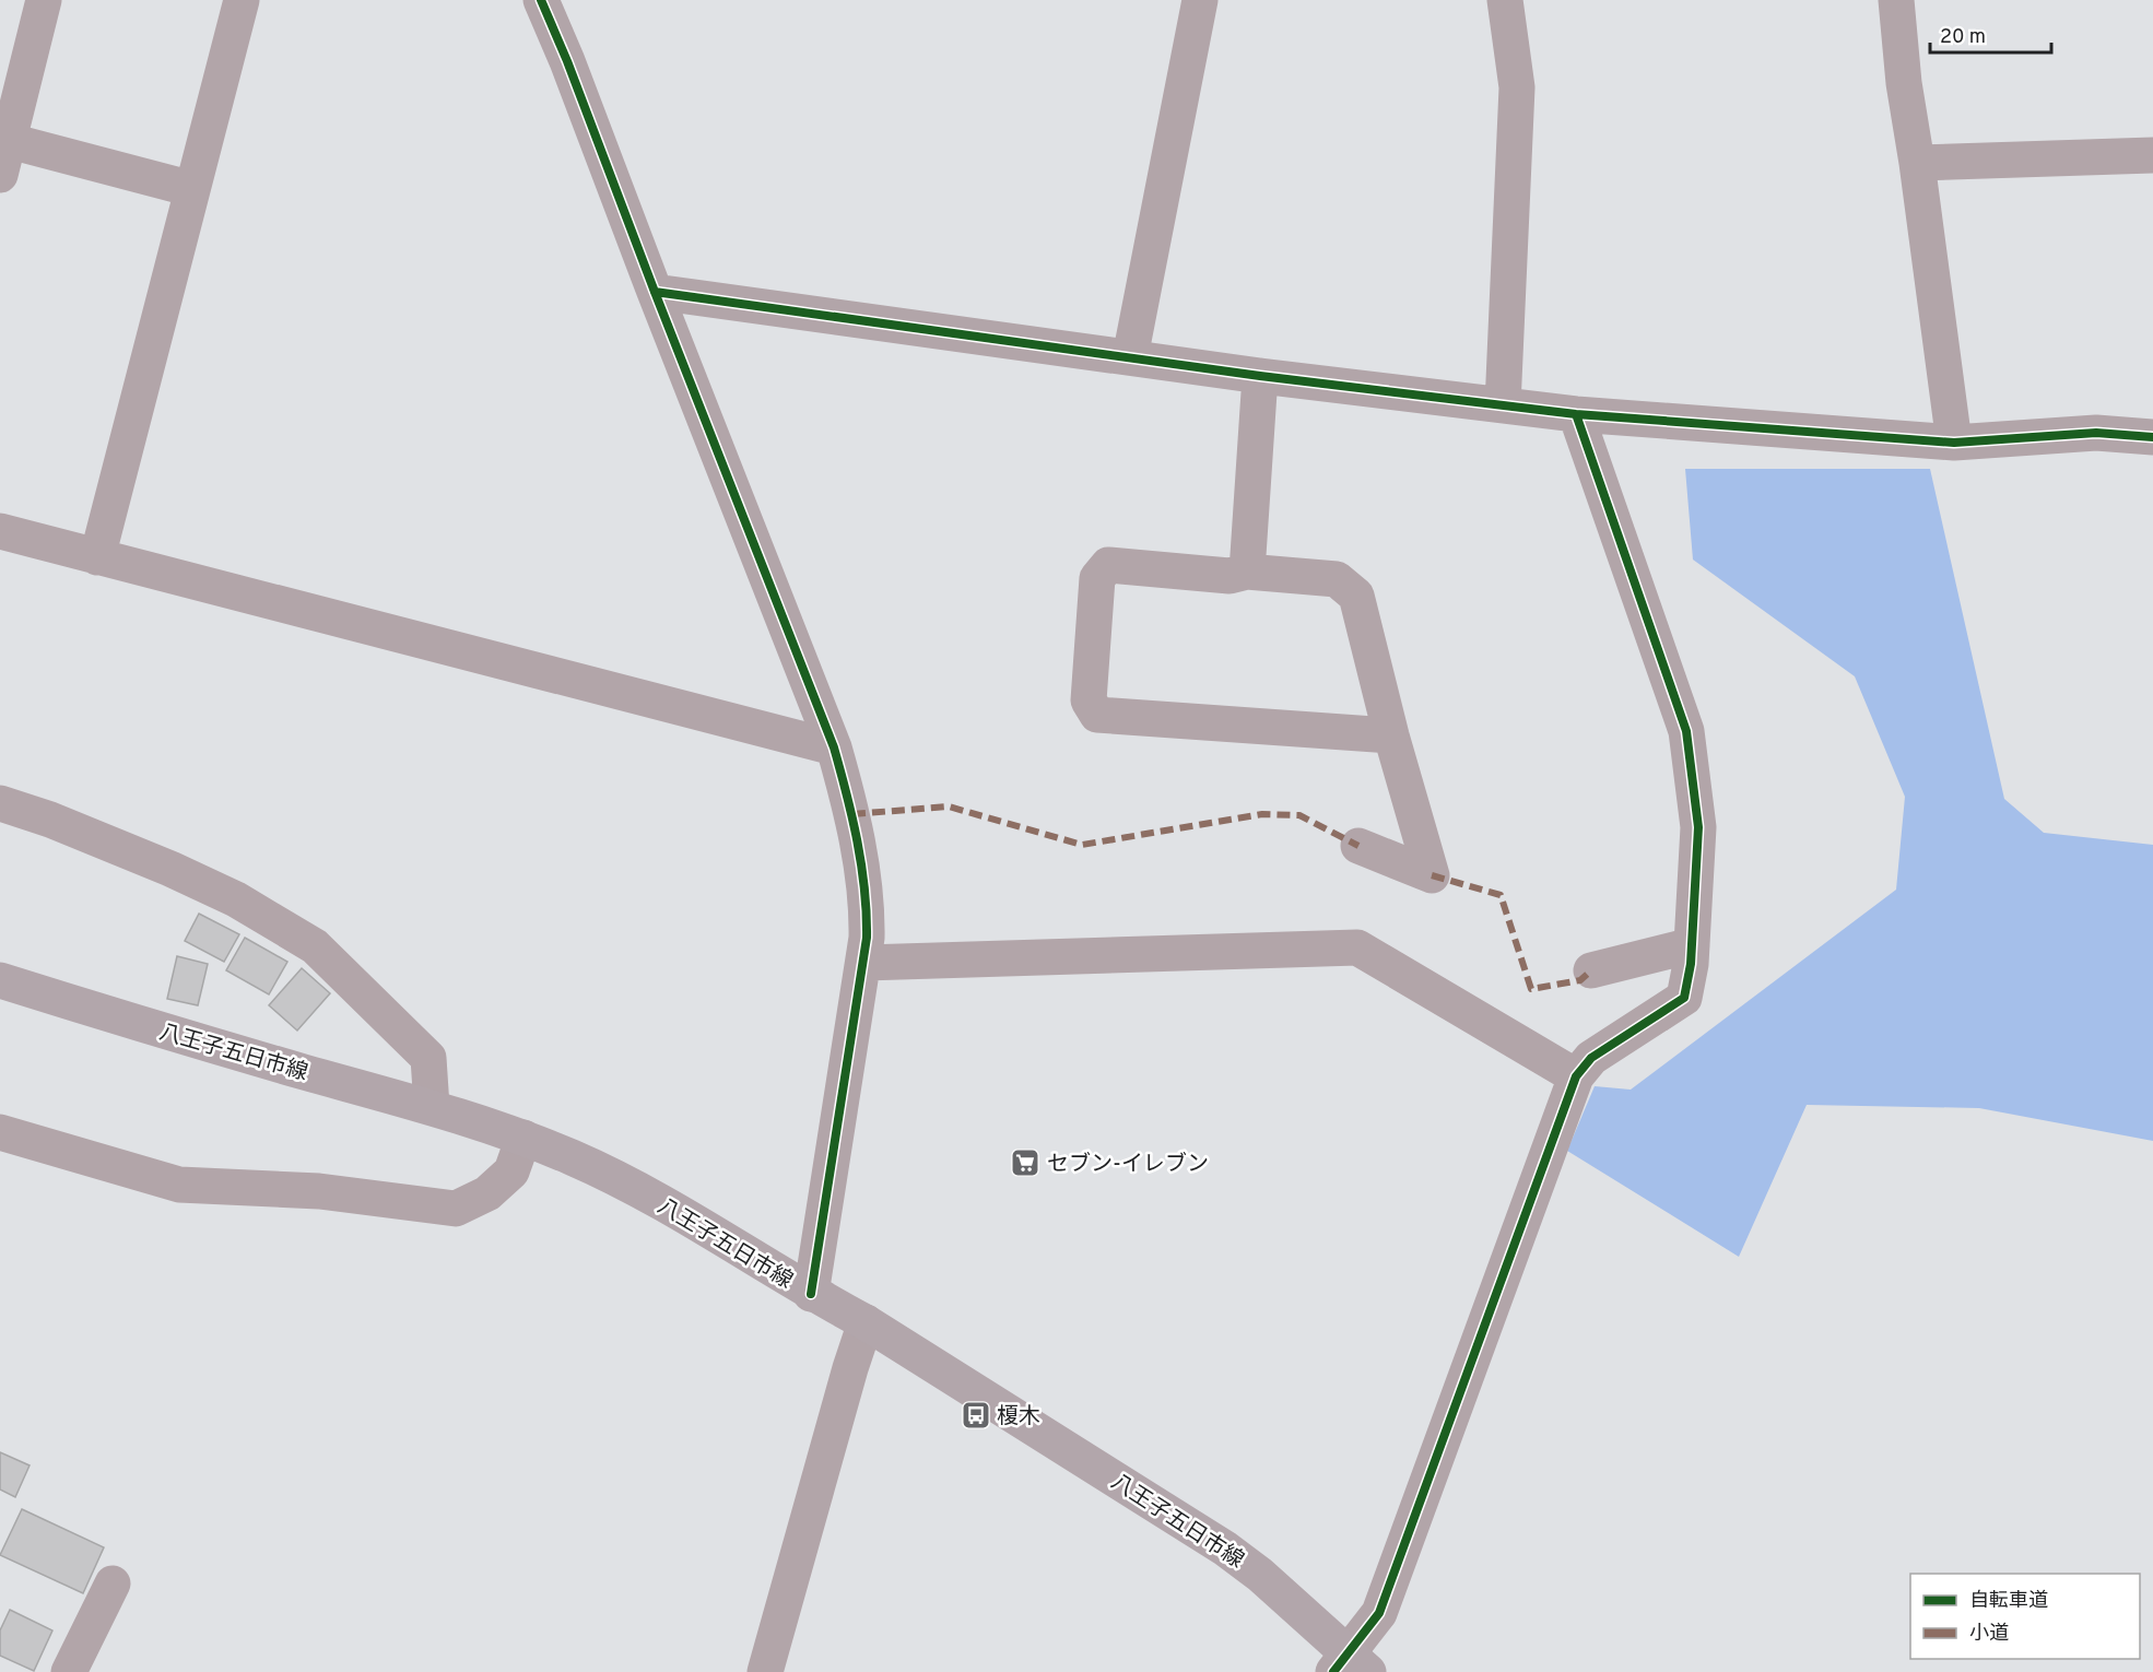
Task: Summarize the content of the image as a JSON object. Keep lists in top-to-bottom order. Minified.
{"streets":{"main road":["八王子五日市線"]},"places":{"supermarket":["セブン-イレブン"],"bus stop":["榎木"]},"legend":["自転車道","小道"],"scale_bar":"20 m"}
